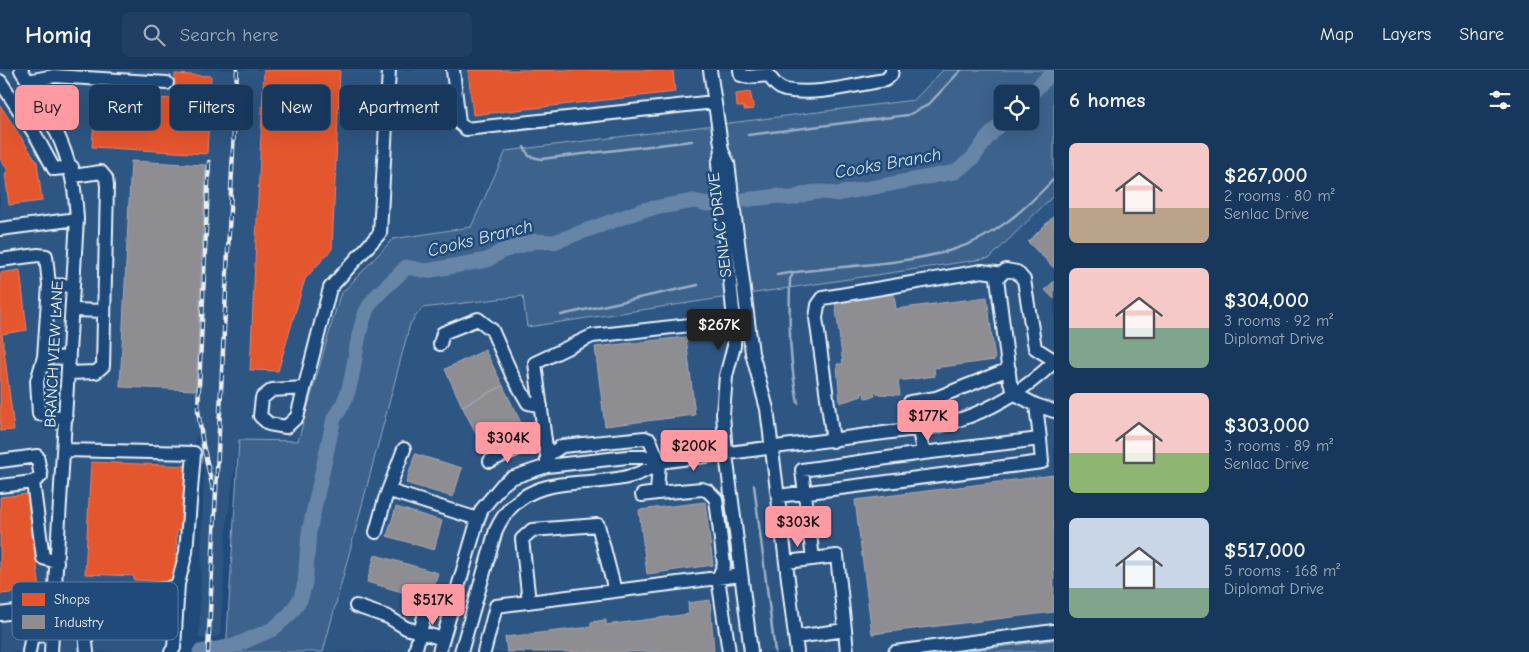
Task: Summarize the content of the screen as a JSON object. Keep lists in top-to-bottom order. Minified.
{"streets":{"street":["SENLAC DRIVE","BRANCH VIEW LANE"]},"water":["Cooks Branch"],"legend":["Shops","Industry"],"page":{"header":"Homiq","search":"Search here","nav":["Map","Layers","Share"],"heading":"6 homes","chip":["Buy","Rent","Filters","New","Apartment"],"list":[{"name":"$267,000","note":"2 rooms · 80 m² · Senlac Drive"},{"name":"$304,000","note":"3 rooms · 92 m² · Diplomat Drive"},{"name":"$303,000","note":"3 rooms · 89 m² · Senlac Drive"},{"name":"$517,000","note":"5 rooms · 168 m² · Diplomat Drive"}],"price":["$267K","$177K","$304K","$200K","$303K","$517K"]}}
